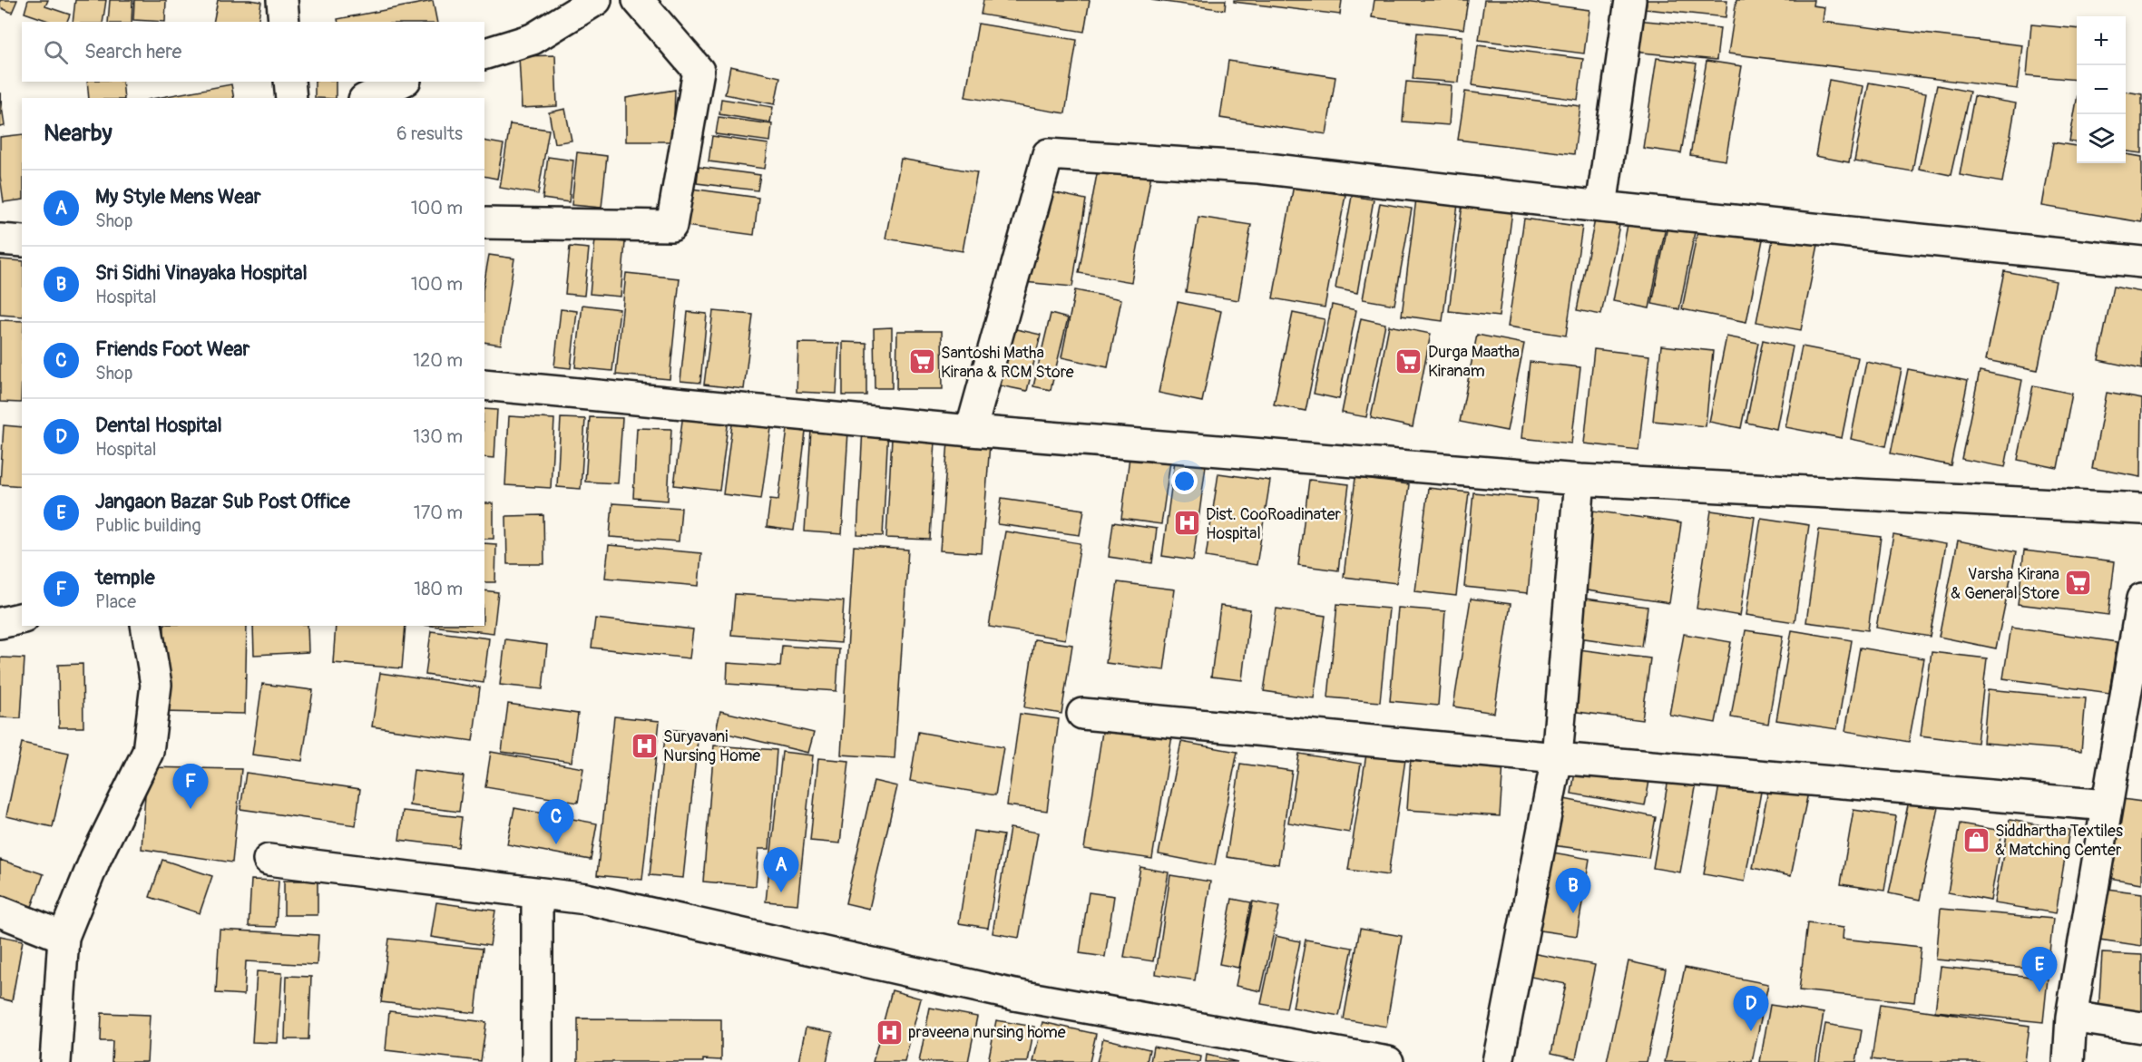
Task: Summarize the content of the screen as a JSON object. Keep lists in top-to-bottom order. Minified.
{"places":{"supermarket":["Durga Maatha Kiranam","Santoshi Matha Kirana & RCM Store","Varsha Kirana & General Store"],"hospital":["Dist. CooRoadinater Hospital","Suryavani Nursing Home","praveena nursing home"],"shop":["Siddhartha Textiles & Matching Center"]},"page":{"map_buttons":["+","−"],"search":"Search here","heading":["Nearby","6 results"],"list":[{"mark":"A","name":"My Style Mens Wear","note":"Shop","value":"100 m"},{"mark":"B","name":"Sri Sidhi Vinayaka Hospital","note":"Hospital","value":"100 m"},{"mark":"C","name":"Friends Foot Wear","note":"Shop","value":"120 m"},{"mark":"D","name":"Dental Hospital","note":"Hospital","value":"130 m"},{"mark":"E","name":"Jangaon Bazar Sub Post Office","note":"Public building","value":"170 m"},{"mark":"F","name":"temple","note":"Place","value":"180 m"}],"pins":["F","C","A","B","E","D"]}}
